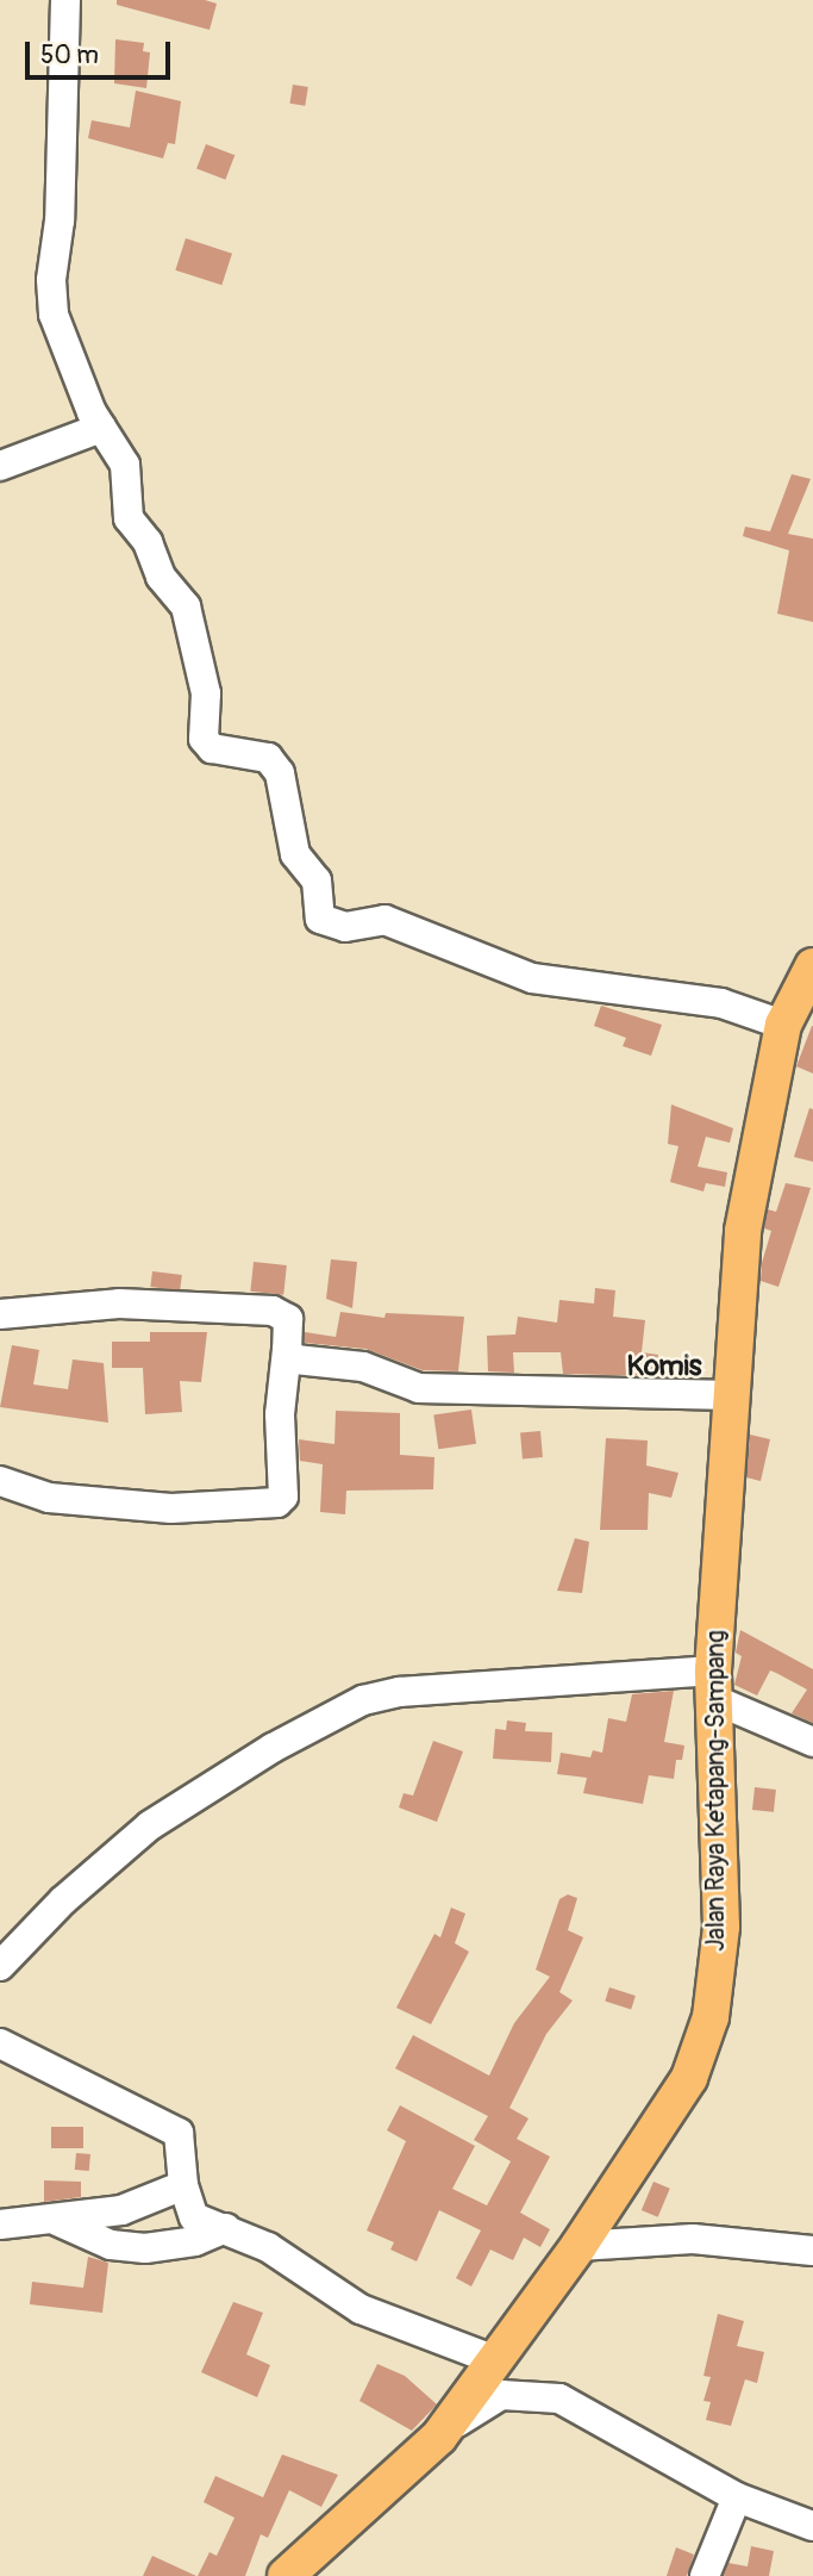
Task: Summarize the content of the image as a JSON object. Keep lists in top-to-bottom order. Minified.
{"streets":{"main road":["Jalan Raya Ketapang-Sampang"]},"districts":["Komis"],"scale_bar":"50 m"}
